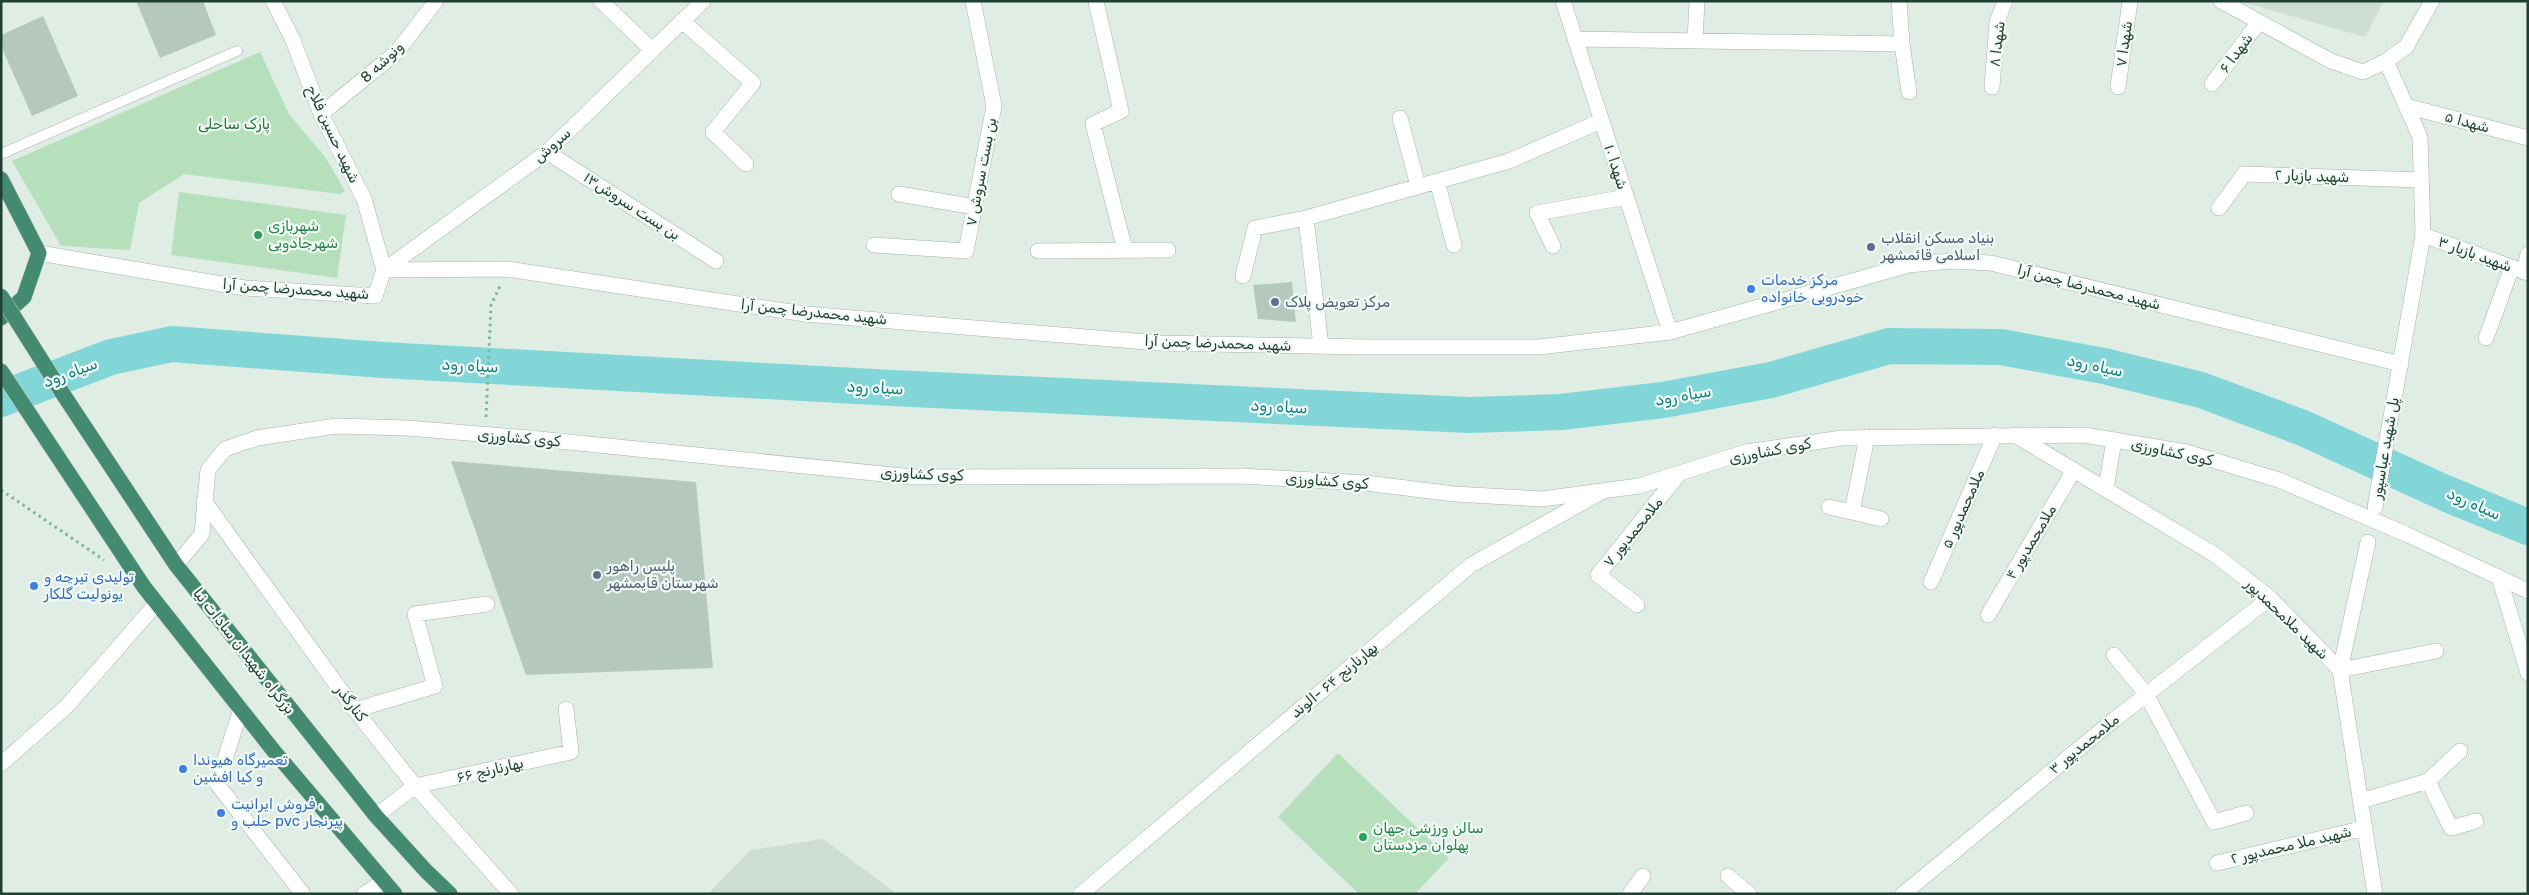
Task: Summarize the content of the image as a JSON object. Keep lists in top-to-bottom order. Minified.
{"streets":{"highway":["بزرگراه شهیدان سادات نیا"],"street":["شهدا ۸","شهدا ۷","شهدا ۶","ونوشه 8","شهدا ۵","شهید حسین فلاح","سروش","شهدا ۱۰","بن بست سروش ۷","شهید بازیار ۲","بن بست سروش۱۳","شهید بازیار ۳","شهید محمدرضا چمن آرا","کوی کشاورزی","پل شهید عباسپور","ملامحمدپور ۵","ملامحمدپور ۷","ملامحمدپور ۴","شهید ملامحمدپور","بهارنارنج ۶۴ -الوند","کنارگذر","ملامحمدپور ۳","بهارنارنج ۶۶","شهید ملا محمدپور ۲"]},"crossings":[["ونوشه 8","شهید حسین فلاح"],["شهید حسین فلاح","سروش"],["شهید حسین فلاح","شهید محمدرضا چمن آرا"],["سروش","بن بست سروش۱۳"],["سروش","شهید محمدرضا چمن آرا"],["شهدا ۱۰","شهید محمدرضا چمن آرا"],["شهید محمدرضا چمن آرا","پل شهید عباسپور"],["کوی کشاورزی","پل شهید عباسپور"],["کوی کشاورزی","ملامحمدپور ۵"],["کوی کشاورزی","ملامحمدپور ۷"],["کوی کشاورزی","شهید ملامحمدپور"],["کوی کشاورزی","بزرگراه شهیدان سادات نیا"],["کوی کشاورزی","بهارنارنج ۶۴ -الوند"],["کوی کشاورزی","کنارگذر"],["ملامحمدپور ۴","شهید ملامحمدپور"],["شهید ملامحمدپور","ملامحمدپور ۳"],["شهید ملامحمدپور","شهید ملا محمدپور ۲"],["بزرگراه شهیدان سادات نیا","بهارنارنج ۶۶"],["کنارگذر","بهارنارنج ۶۶"]],"water":["سیاه رود"],"parks":["پارک ساحلی"],"places":["شهربازی شهرجادویی","بنیاد مسکن انقلاب اسلامی قائمشهر","مرکز خدمات خودرویی خانواده","مرکز تعویض پلاک","پلیس راهور شهرستان قایمشهر","تولیدی تیرچه و یونولیت گلکار","تعمیرگاه هیوندا و کیا افشین","فروش ایرانیت ، حلب و pvc پیرنجار","سالن ورزشی جهان پهلوان مزدستان"]}
